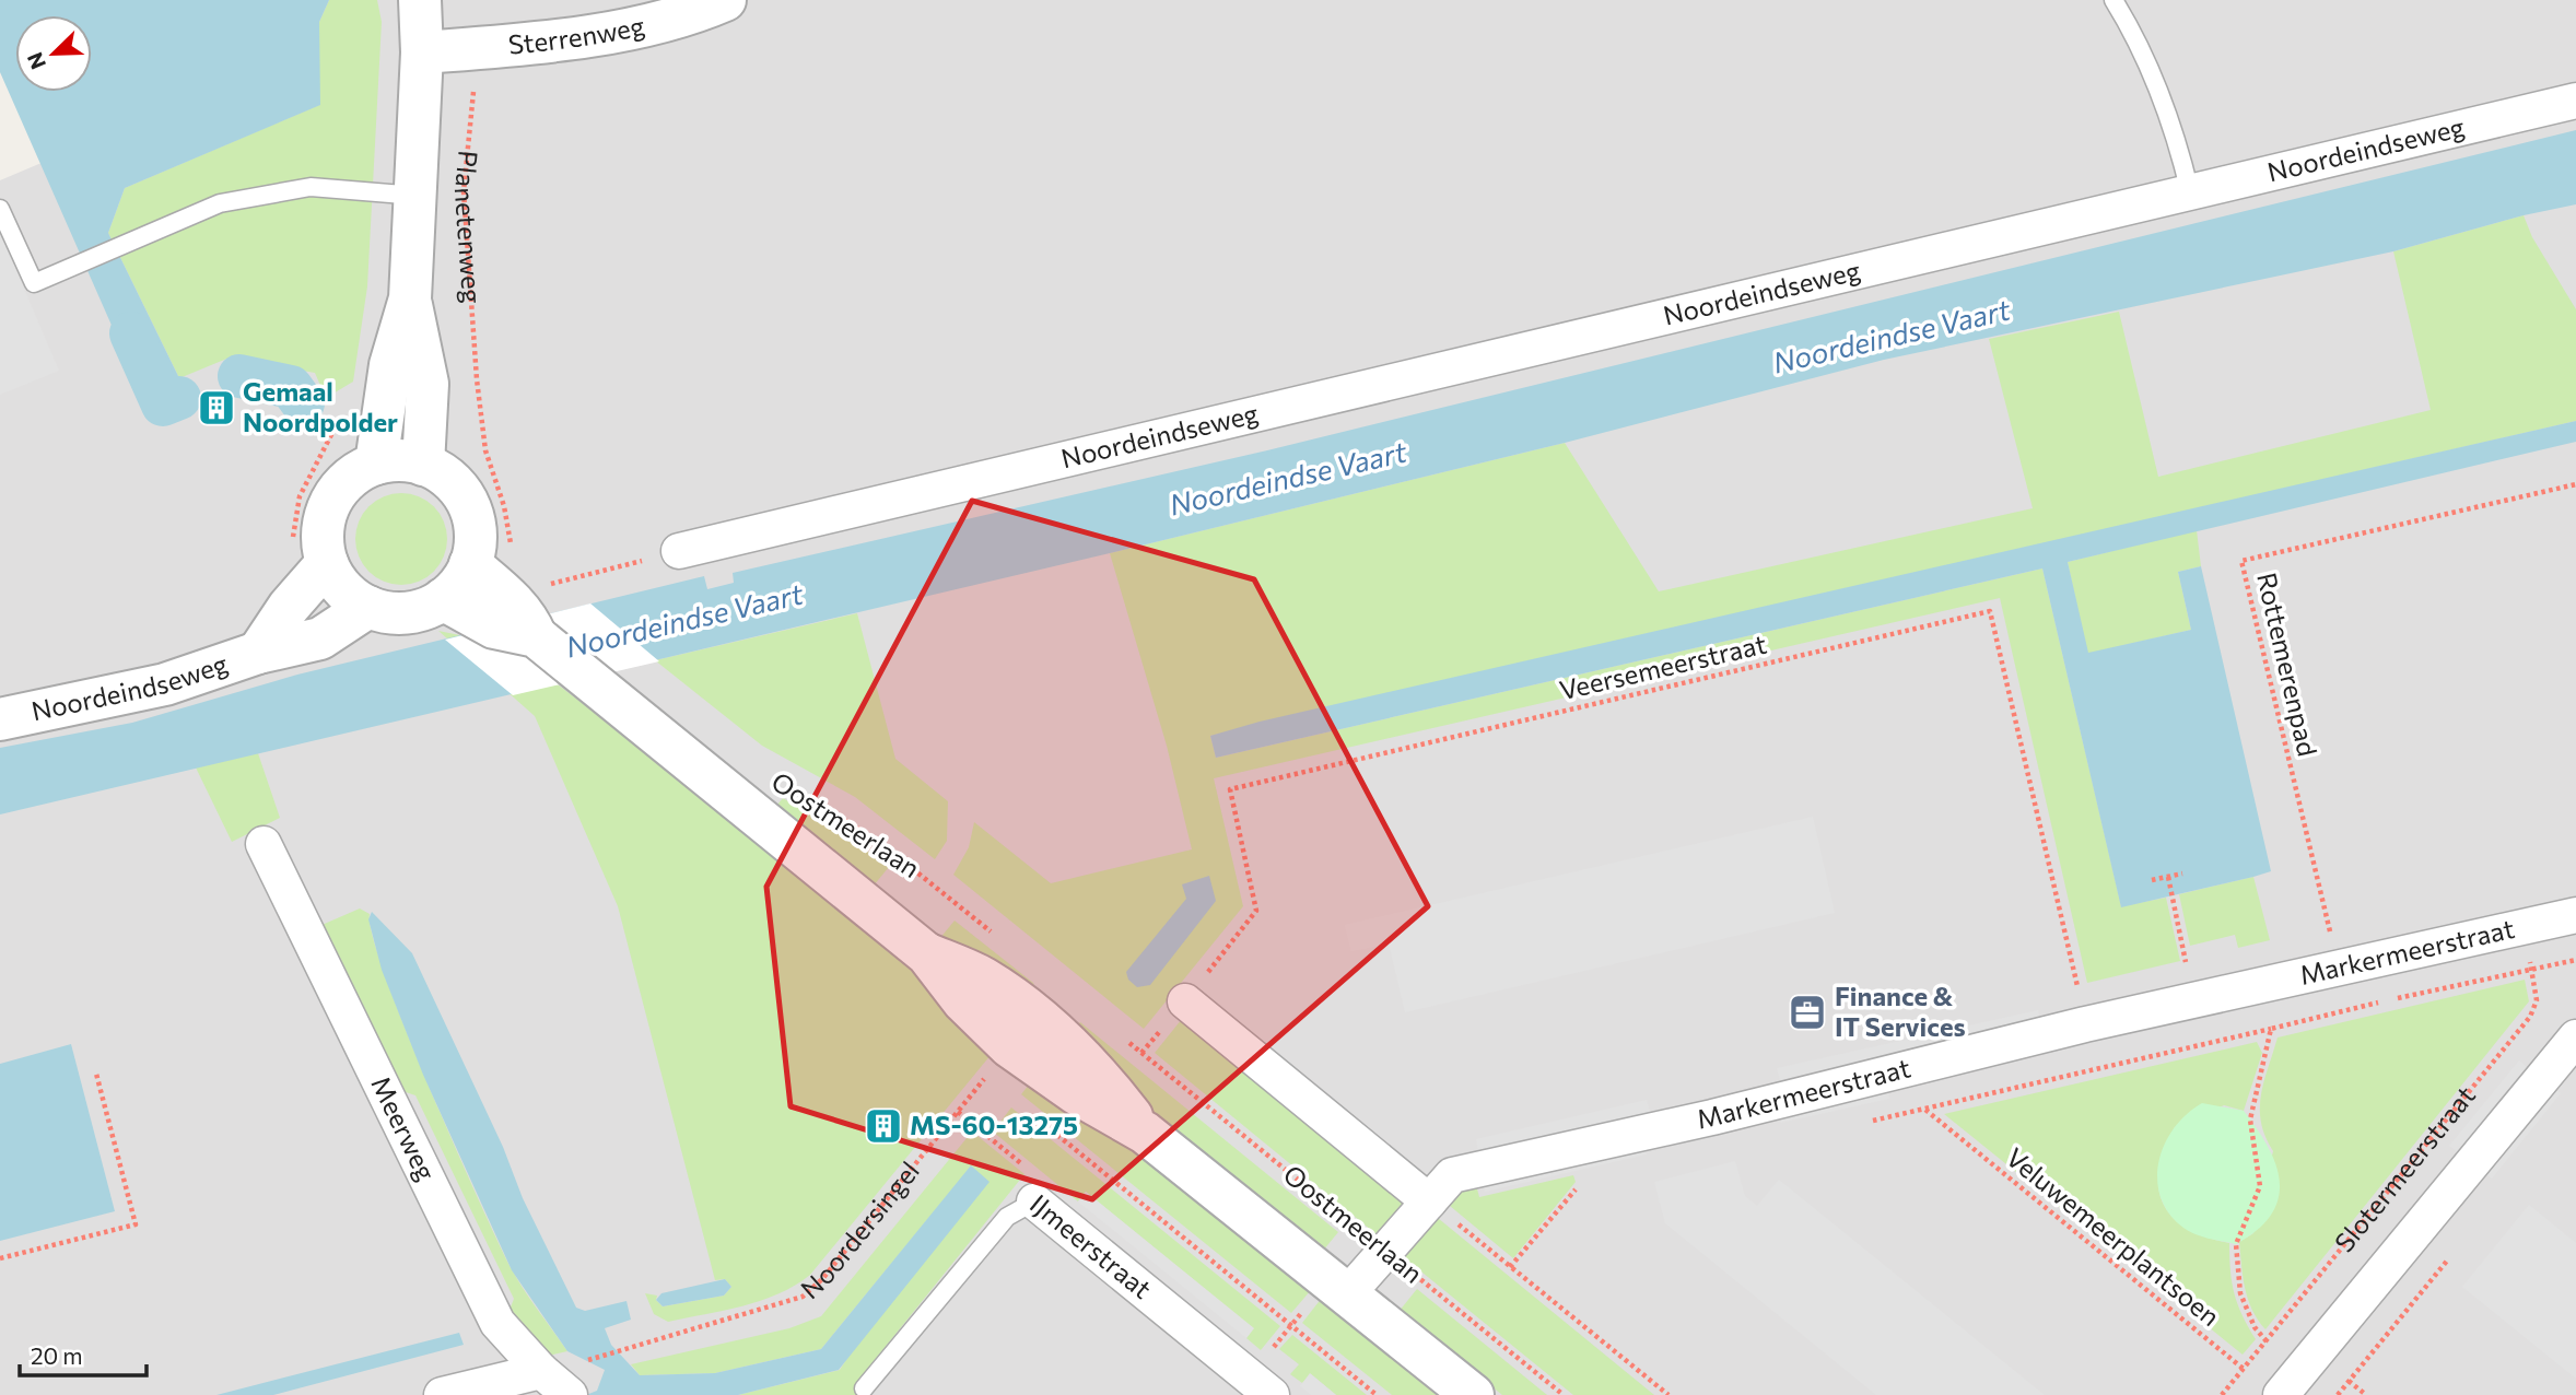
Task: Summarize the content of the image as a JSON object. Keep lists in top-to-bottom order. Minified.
{"streets":{"street":["Sterrenweg","Noordeindseweg","Planetenweg","Oostmeerlaan","Markermeerstraat","Meerweg","Slotermeerstraat","IJmeerstraat"],"path":["Rottemerenpad","Veersemeerstraat","Noordersingel","Veluwemeerplantsoen"]},"crossings":[["Sterrenweg","Planetenweg"],["Noordeindseweg","Planetenweg"],["Noordeindseweg","Oostmeerlaan"],["Planetenweg","Oostmeerlaan"],["Veersemeerstraat","Oostmeerlaan"],["Veersemeerstraat","Markermeerstraat"],["Oostmeerlaan","Markermeerstraat"],["Markermeerstraat","Slotermeerstraat"],["Markermeerstraat","Veluwemeerplantsoen"],["Slotermeerstraat","Veluwemeerplantsoen"]],"water":["Noordeindse Vaart"],"places":{"building":["Gemaal Noordpolder","MS-60-13275"],"office":["Finance & IT Services"]},"scale_bar":"20 m","north":"bottom left"}
